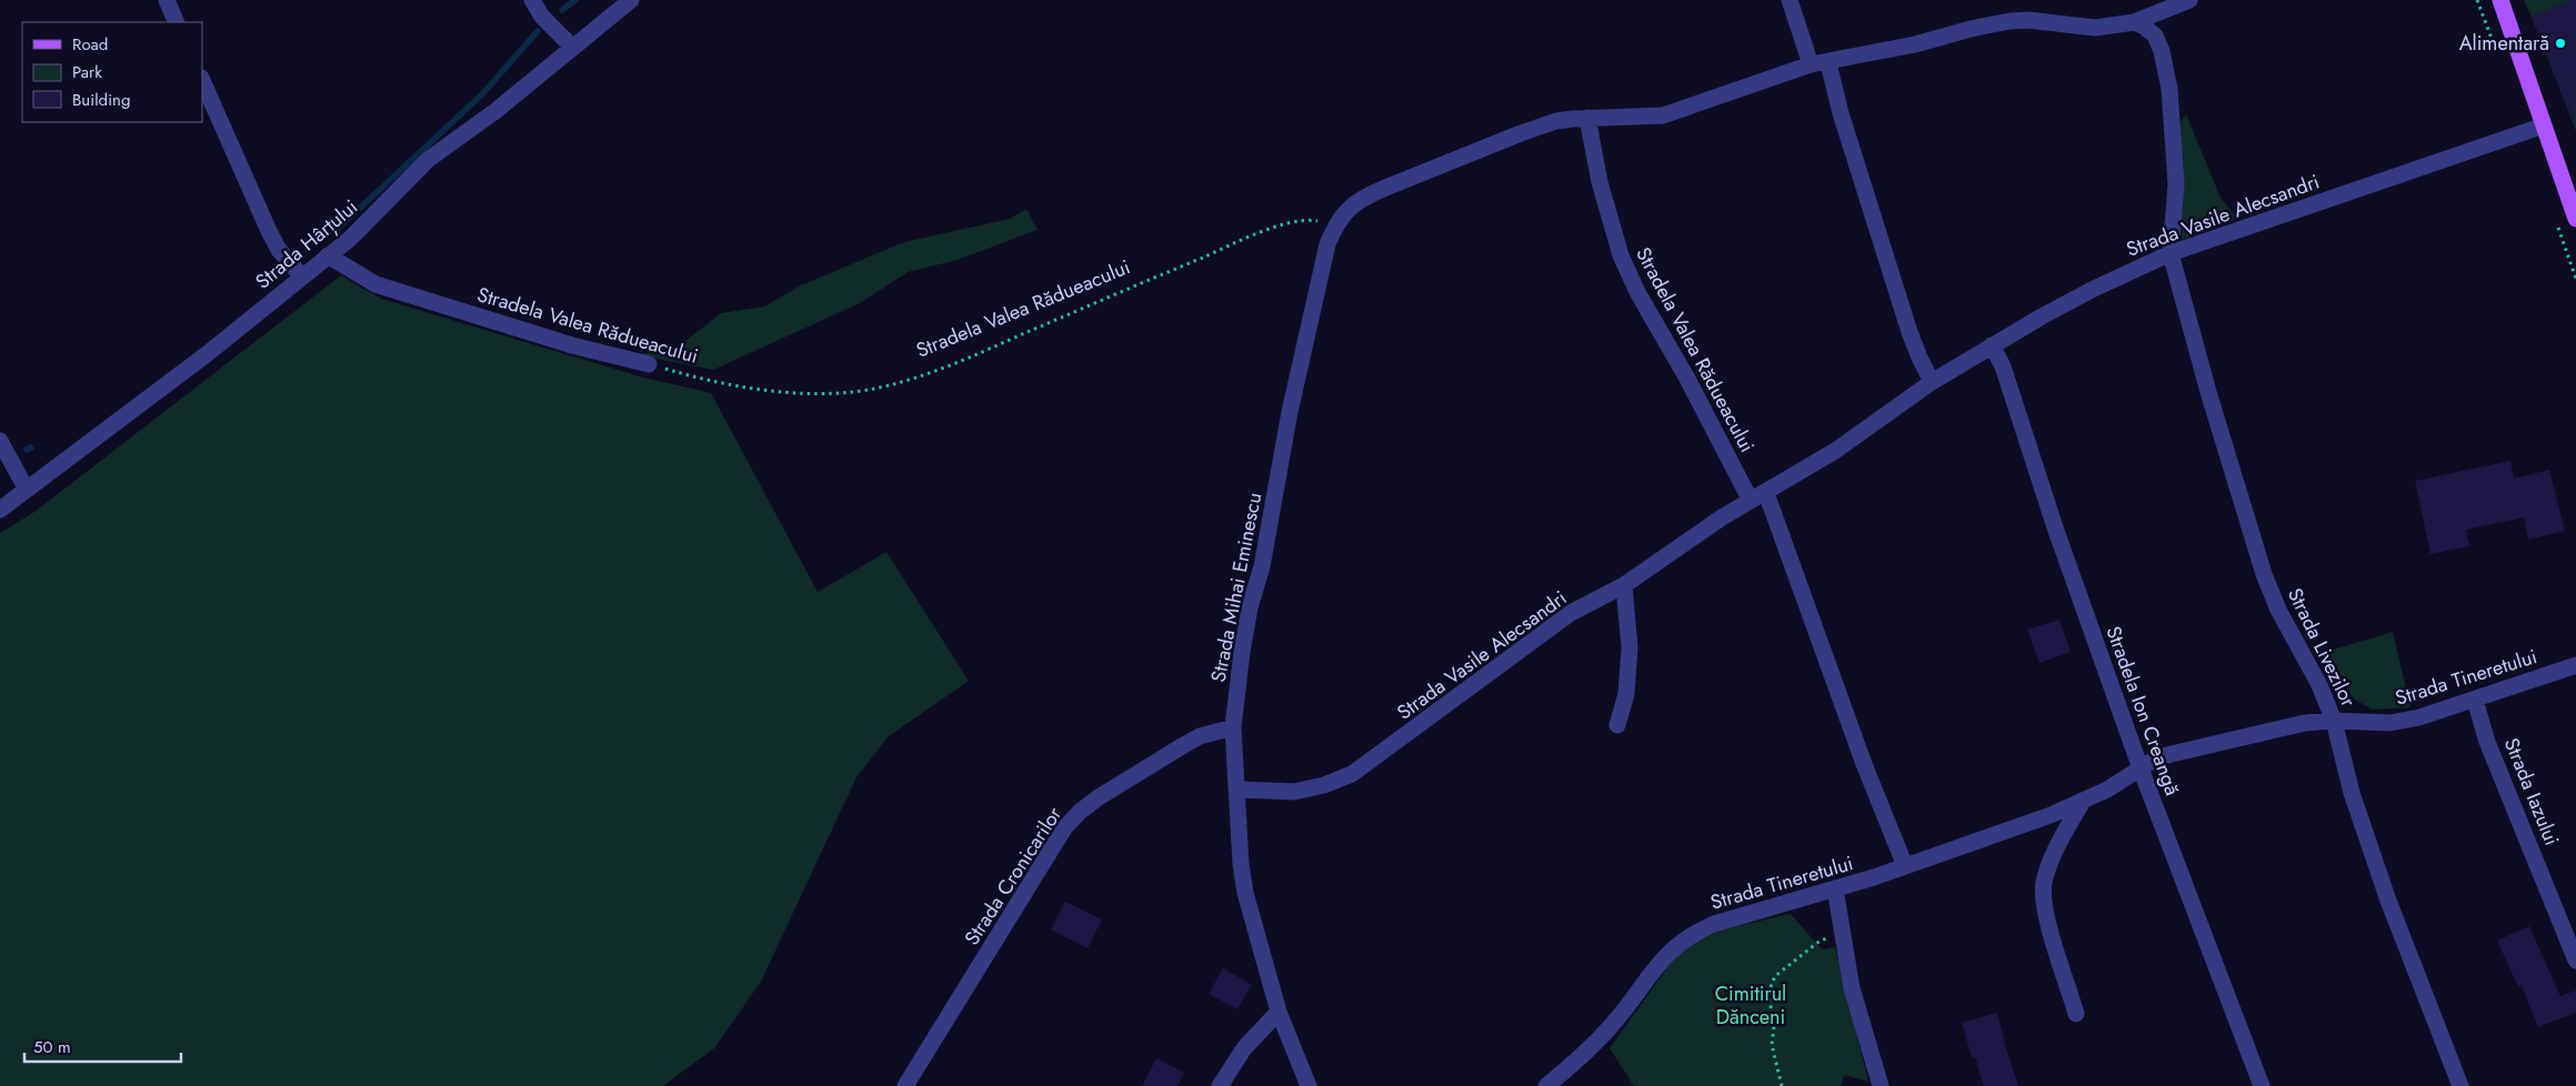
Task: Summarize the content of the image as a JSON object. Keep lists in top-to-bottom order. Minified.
{"streets":{"street":["Strada Vasile Alecsandri","Strada Hârțului","Stradela Valea Rădueacului","Strada Mihai Eminescu","Strada Livezilor","Strada Tineretului","Stradela Ion Creangă","Strada Iazului","Strada Cronicarilor"]},"crossings":[["Strada Vasile Alecsandri","Stradela Valea Rădueacului"],["Strada Vasile Alecsandri","Strada Mihai Eminescu"],["Strada Vasile Alecsandri","Strada Livezilor"],["Strada Vasile Alecsandri","Stradela Ion Creangă"],["Strada Hârțului","Stradela Valea Rădueacului"],["Stradela Valea Rădueacului","Strada Mihai Eminescu"],["Strada Mihai Eminescu","Strada Cronicarilor"],["Strada Livezilor","Strada Tineretului"],["Strada Tineretului","Stradela Ion Creangă"],["Strada Tineretului","Strada Iazului"]],"parks":["Cimitirul Dănceni"],"places":["Alimentară"],"legend":["Road","Park","Building"],"scale_bar":"50 m"}
